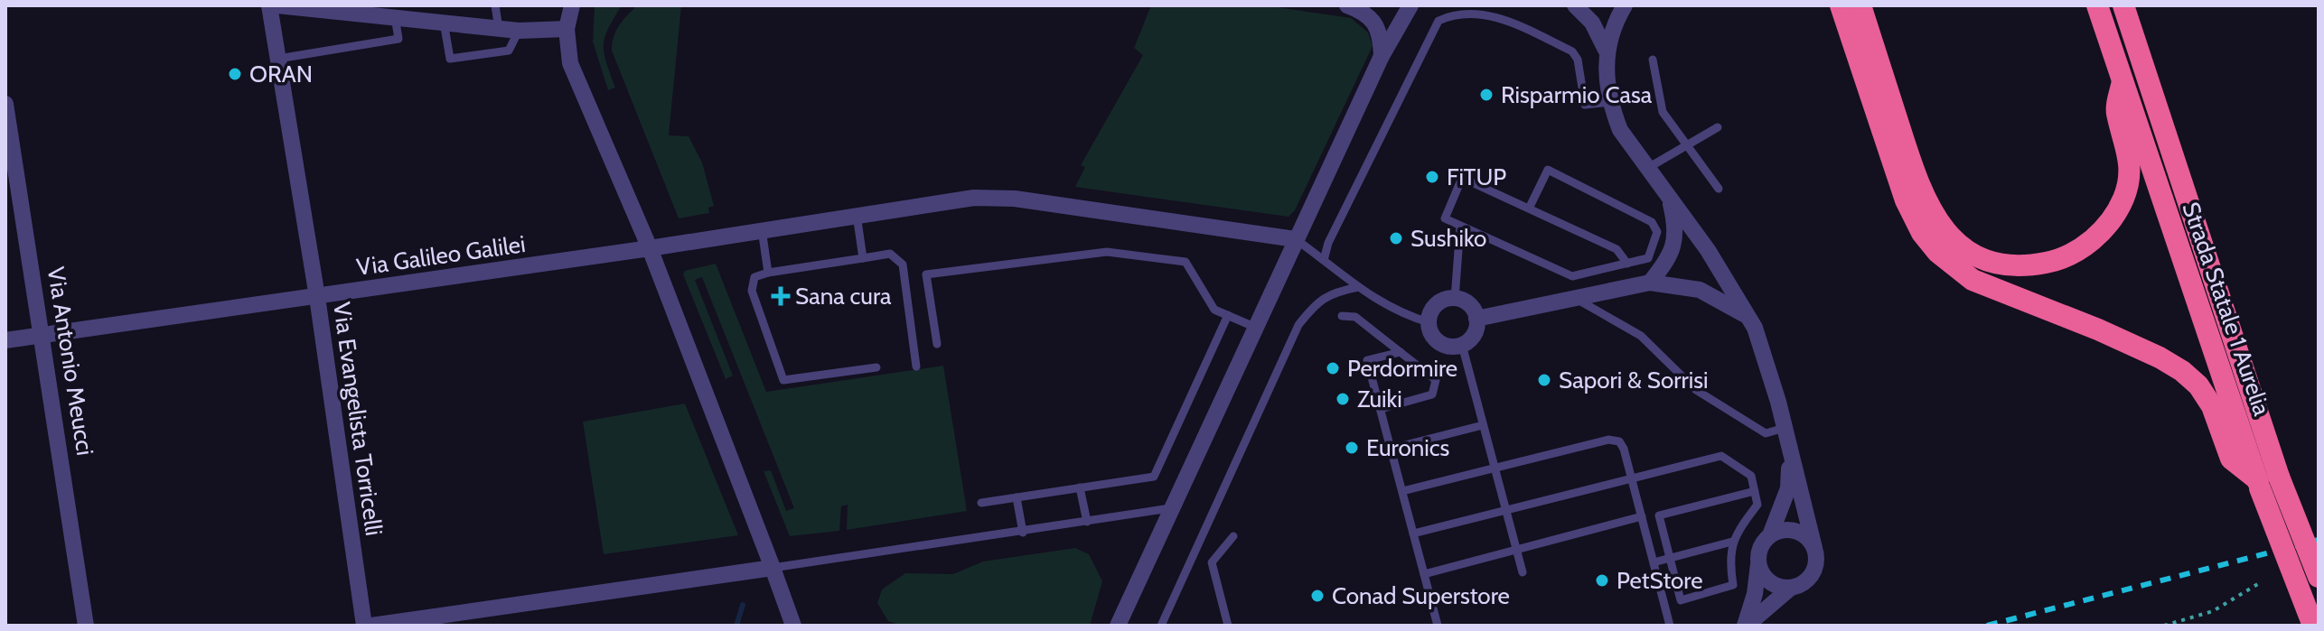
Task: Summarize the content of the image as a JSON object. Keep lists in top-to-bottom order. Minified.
{"streets":{"highway":["Strada Statale 1 Aurelia"],"street":["Via Galileo Galilei","Via Antonio Meucci","Via Evangelista Torricelli"]},"crossings":[["Via Galileo Galilei","Via Antonio Meucci"],["Via Galileo Galilei","Via Evangelista Torricelli"]],"places":{"other":["ORAN","Risparmio Casa","FiTUP","Sushiko","Perdormire","Sapori & Sorrisi","Zuiki","Euronics","PetStore","Conad Superstore"],"health":["Sana cura"]}}
